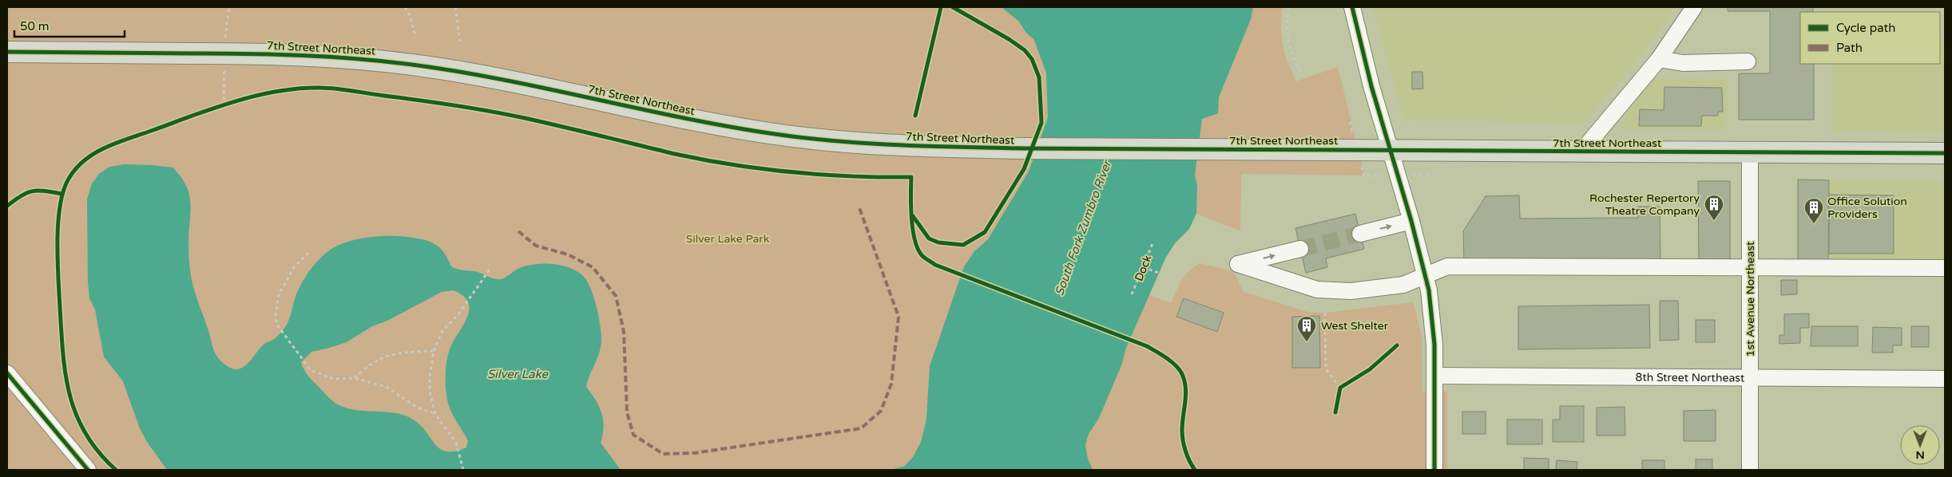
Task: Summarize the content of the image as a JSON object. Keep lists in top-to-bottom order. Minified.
{"streets":{"main road":["7th Street Northeast"],"street":["1st Avenue Northeast","8th Street Northeast"],"path":["Dock"]},"crossings":[["7th Street Northeast","1st Avenue Northeast"],["1st Avenue Northeast","8th Street Northeast"]],"water":["South Fork Zumbro River","Silver Lake"],"parks":["Silver Lake Park"],"places":{"building":["Rochester Repertory Theatre Company","Office Solution Providers","West Shelter"]},"legend":["Cycle path","Path"],"scale_bar":"50 m","north":"bottom"}
